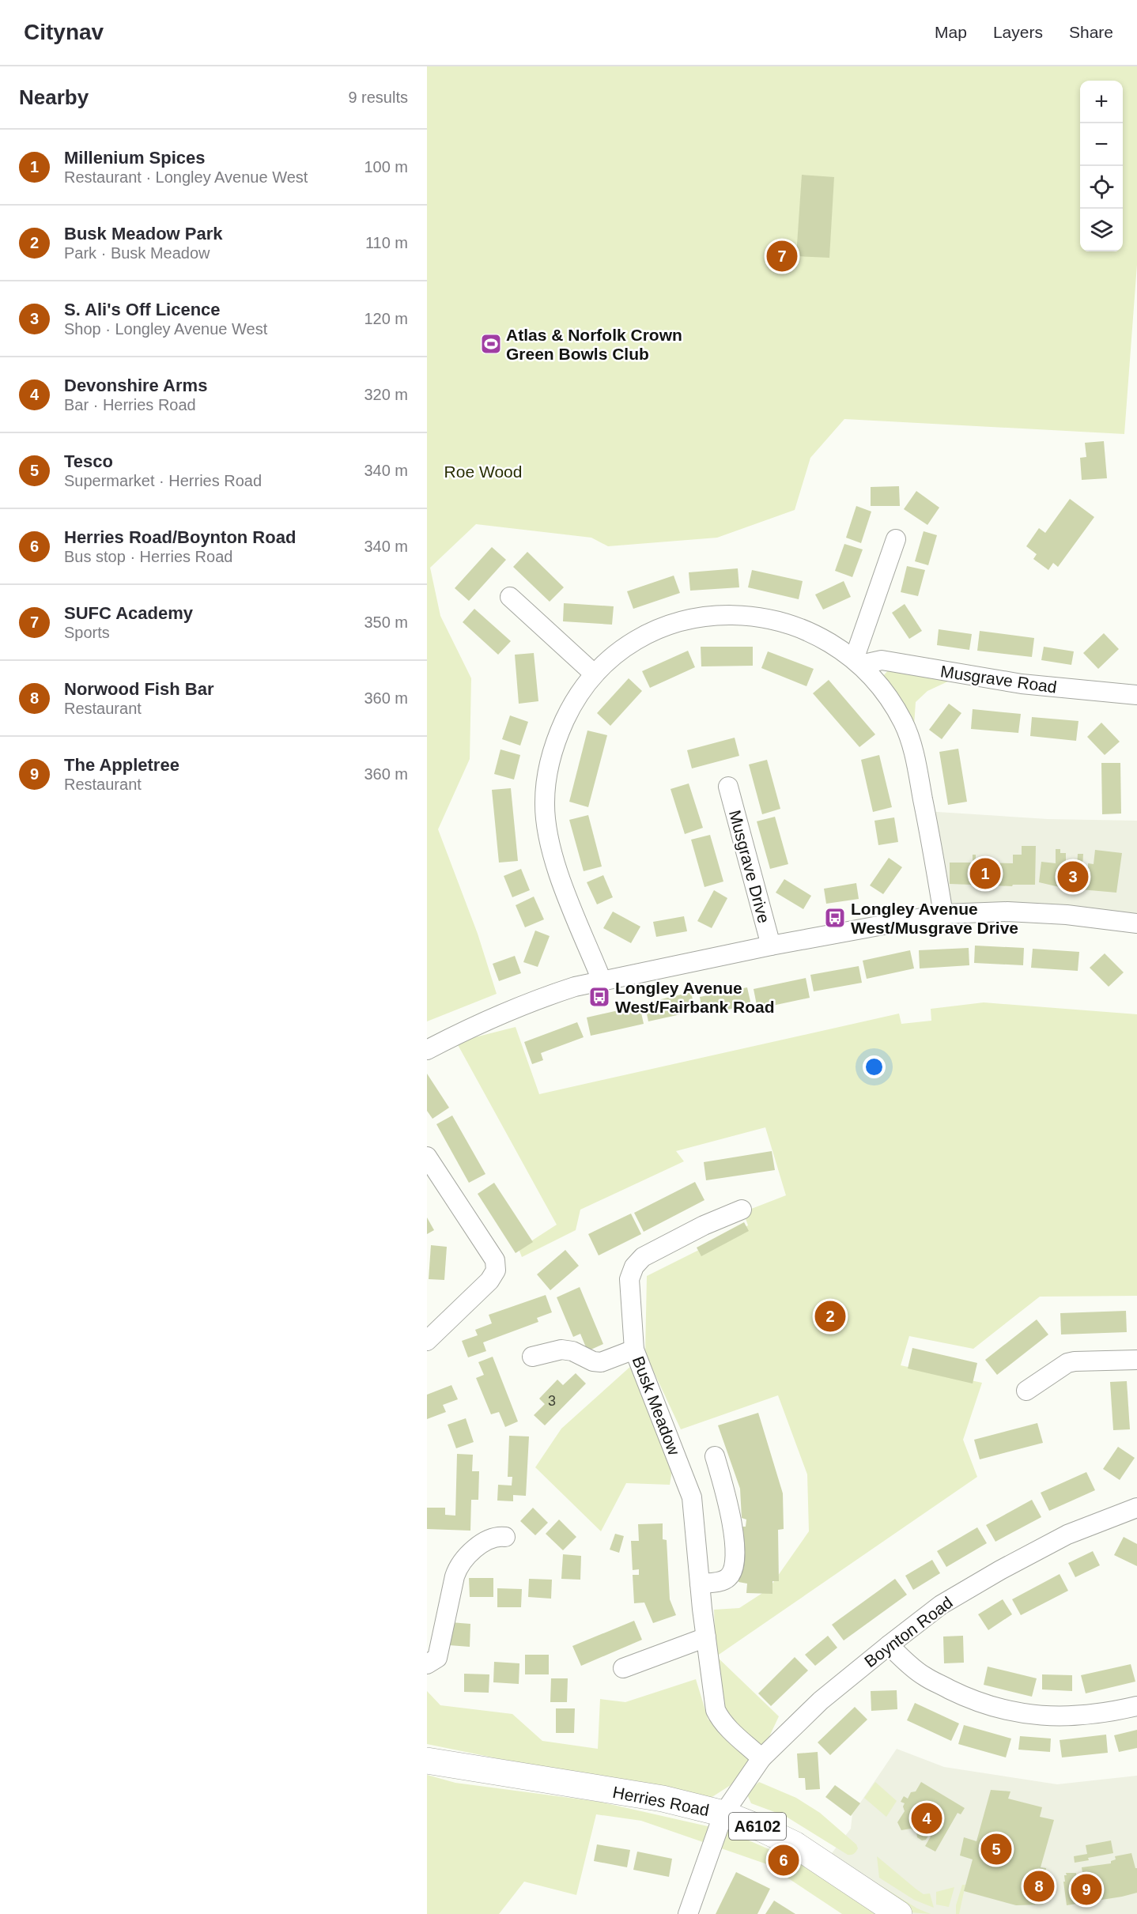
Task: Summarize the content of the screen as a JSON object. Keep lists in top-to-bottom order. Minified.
{"streets":{"main road":["Herries Road","A6102"],"street":["Musgrave Road","Musgrave Drive","Busk Meadow","Boynton Road"]},"crossings":[["Busk Meadow","Boynton Road"],["Boynton Road","Herries Road"]],"parks":["Roe Wood"],"places":{"sports":["Atlas & Norfolk Crown Green Bowls Club"],"bus stop":["Longley Avenue West/Musgrave Drive","Longley Avenue West/Fairbank Road"]},"house_numbers":["3"],"page":{"header":"Citynav","nav":["Map","Layers","Share"],"heading":["Nearby","9 results"],"map_buttons":["+","−"],"list":[{"mark":"1","name":"Millenium Spices","note":"Restaurant · Longley Avenue West","value":"100 m"},{"mark":"2","name":"Busk Meadow Park","note":"Park · Busk Meadow","value":"110 m"},{"mark":"3","name":"S. Ali's Off Licence","note":"Shop · Longley Avenue West","value":"120 m"},{"mark":"4","name":"Devonshire Arms","note":"Bar · Herries Road","value":"320 m"},{"mark":"5","name":"Tesco","note":"Supermarket · Herries Road","value":"340 m"},{"mark":"6","name":"Herries Road/Boynton Road","note":"Bus stop · Herries Road","value":"340 m"},{"mark":"7","name":"SUFC Academy","note":"Sports","value":"350 m"},{"mark":"8","name":"Norwood Fish Bar","note":"Restaurant","value":"360 m"},{"mark":"9","name":"The Appletree","note":"Restaurant","value":"360 m"}],"pins":["7","1","3","2","4","5","6","8","9"]}}
